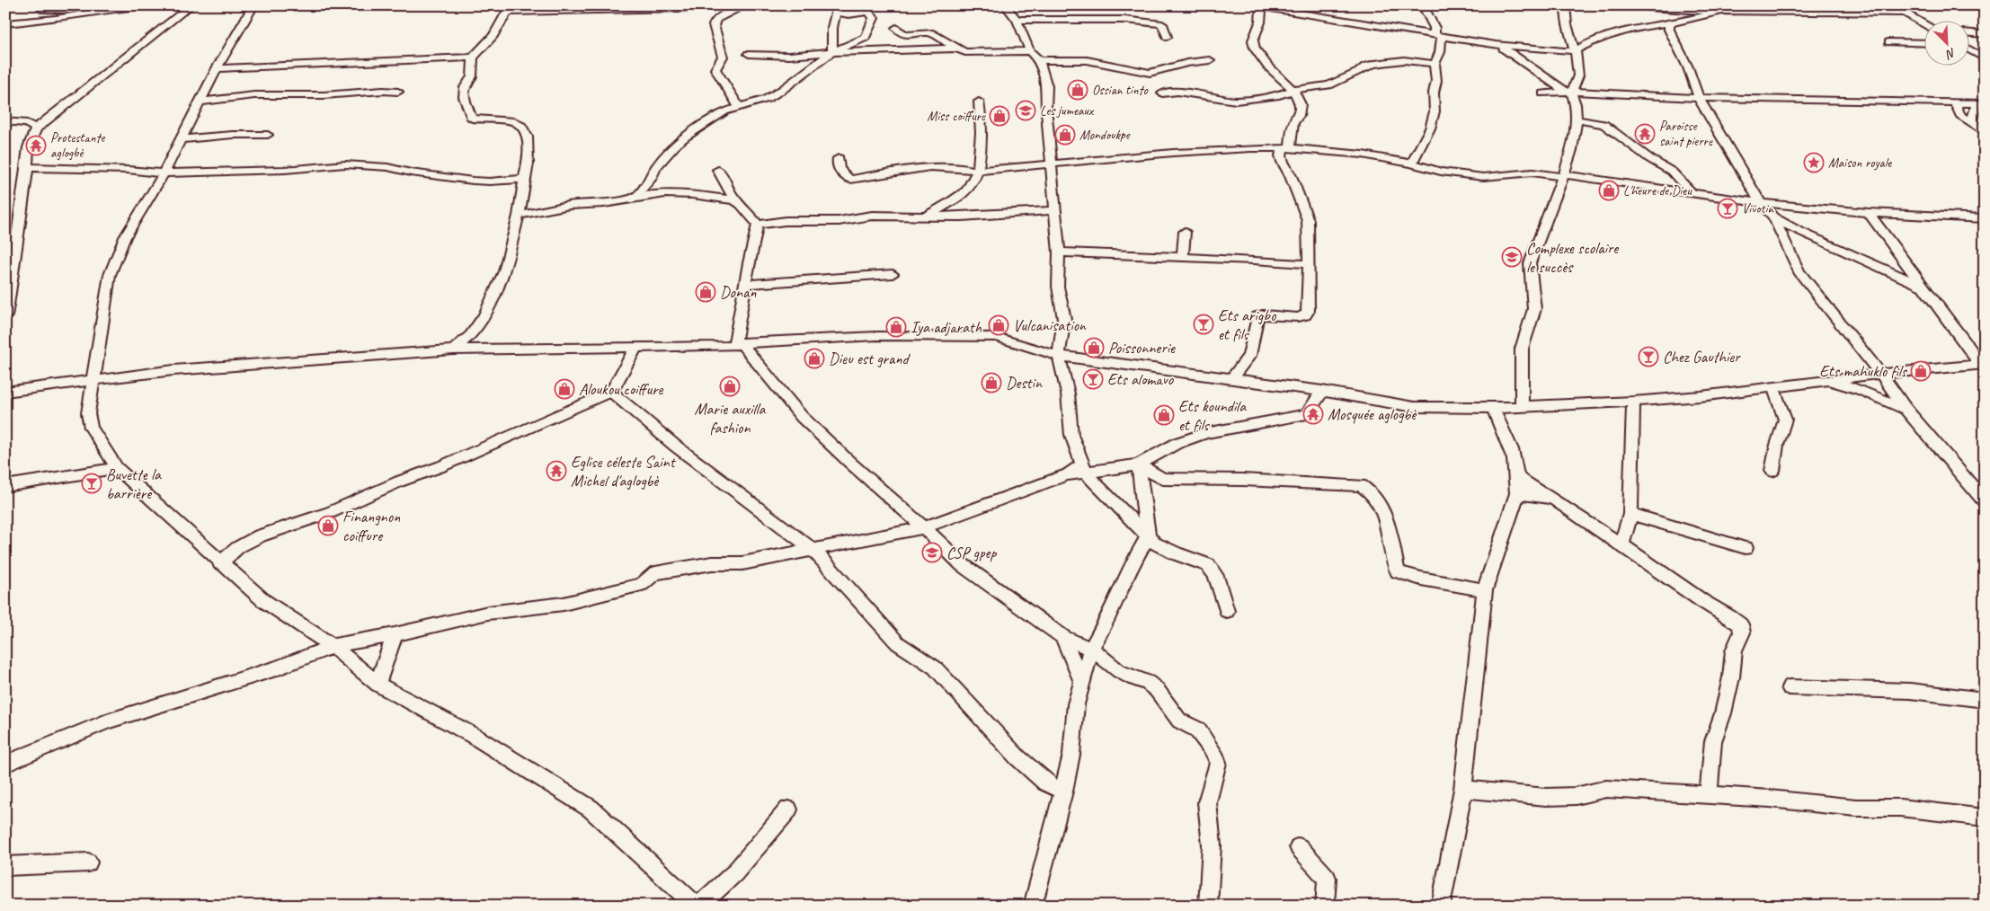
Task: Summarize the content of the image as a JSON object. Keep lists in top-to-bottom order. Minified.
{"places":{"shop":["Ossian tinto","Miss coiffure","Mondoukpe","L'heure de Dieu","Donan","Vulcanisation","Iya adjarath","Poissonnerie","Dieu est grand","Ets mahuklo fils","Destin","Marie auxilla fashion","Aloukou coiffure","Ets koundila et fils","Finangnon coiffure"],"school or university":["Les jumeaux","Complexe scolaire le succès","CSP gpep"],"temple":["Paroisse saint pierre","Protestante aglogbè","Mosquée aglogbè","Eglise céleste Saint Michel d'aglogbè"],"place":["Maison royale"],"bar":["Vivotin","Ets arigbo et fils","Chez Gauthier","Ets alomavo","Buvette la barrière"]},"north":"bottom right"}
